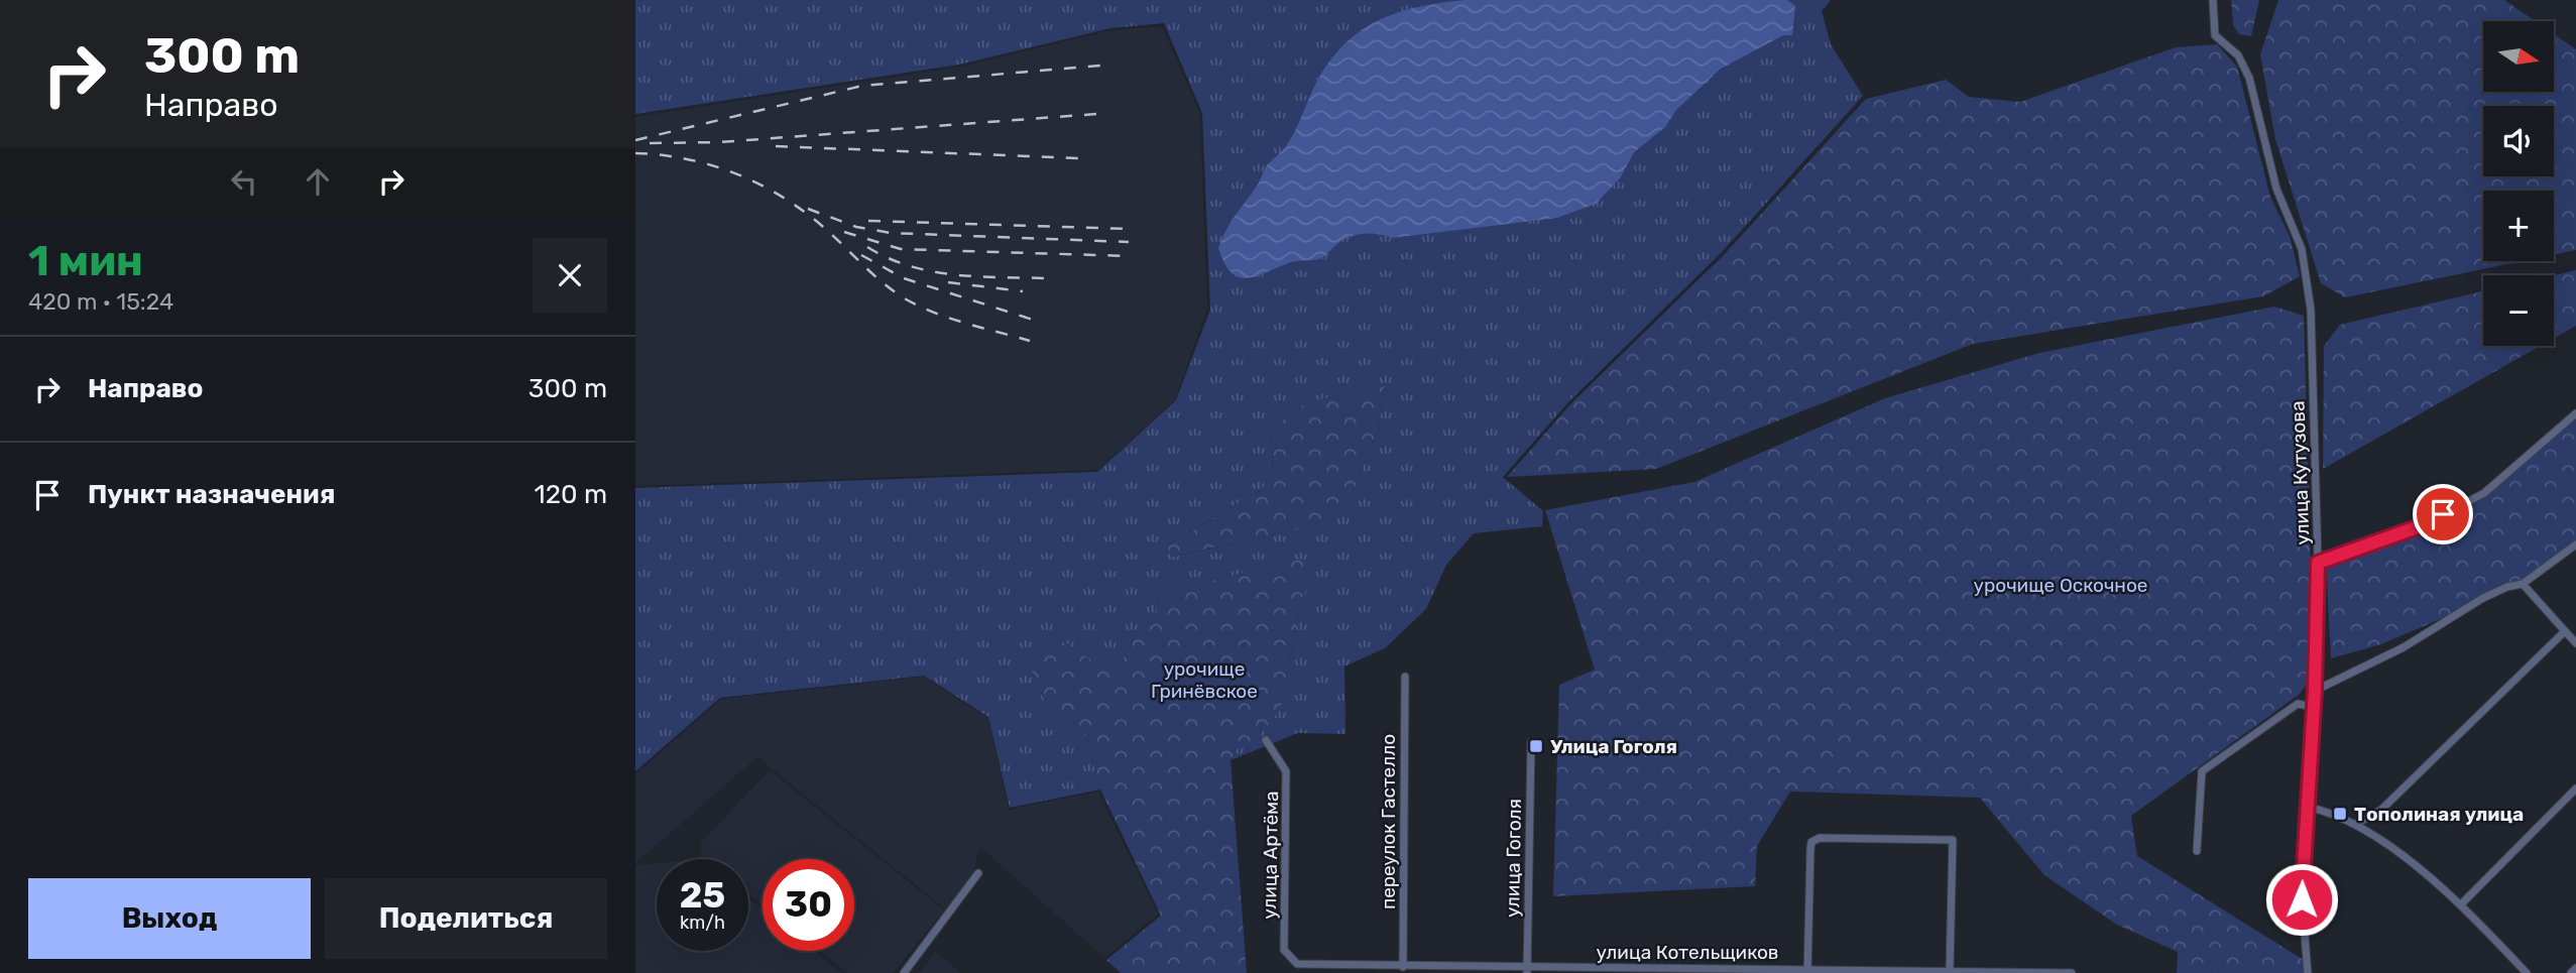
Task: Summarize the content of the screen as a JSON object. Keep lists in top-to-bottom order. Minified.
{"streets":{"street":["улица Кутузова","переулок Гастелло","улица Артёма","улица Гоголя","улица Котельщиков"]},"crossings":[["переулок Гастелло","улица Котельщиков"],["улица Артёма","улица Котельщиков"],["улица Гоголя","улица Котельщиков"]],"parks":["урочище Оскочное","урочище Гринёвское"],"places":{"transit":["Улица Гоголя","Тополиная улица"]},"north":"right","page":{"turn":["300 m","Направо"],"map_buttons":["+","−"],"heading":["1 мин","420 m · 15:24"],"list":[{"name":"Направо","value":"300 m"},{"name":"Пункт назначения","value":"120 m"}],"speed":"25 km/h","limit":"30","buttons":["Выход","Поделиться"]}}
